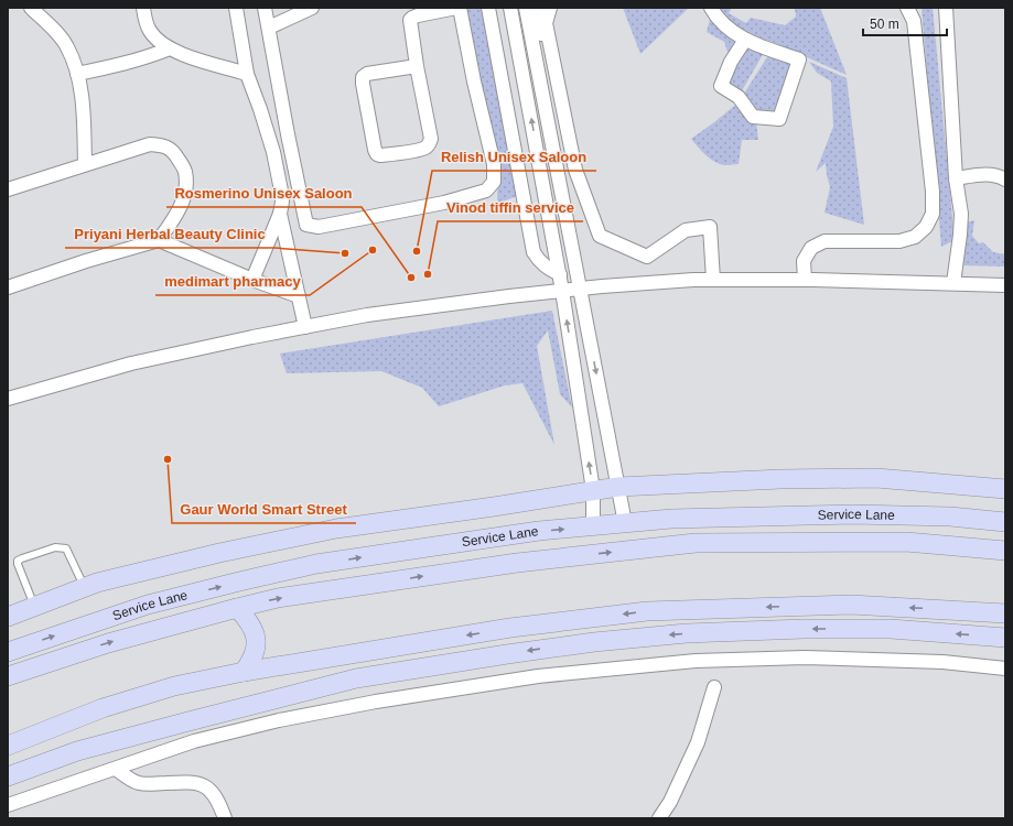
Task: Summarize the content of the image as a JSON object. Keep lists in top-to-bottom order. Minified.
{"streets":{"street":["Service Lane"]},"places":["medimart pharmacy","Relish Unisex Saloon","Priyani Herbal Beauty Clinic","Vinod tiffin service","Rosmerino Unisex Saloon","Gaur World Smart Street"],"scale_bar":"50 m"}
